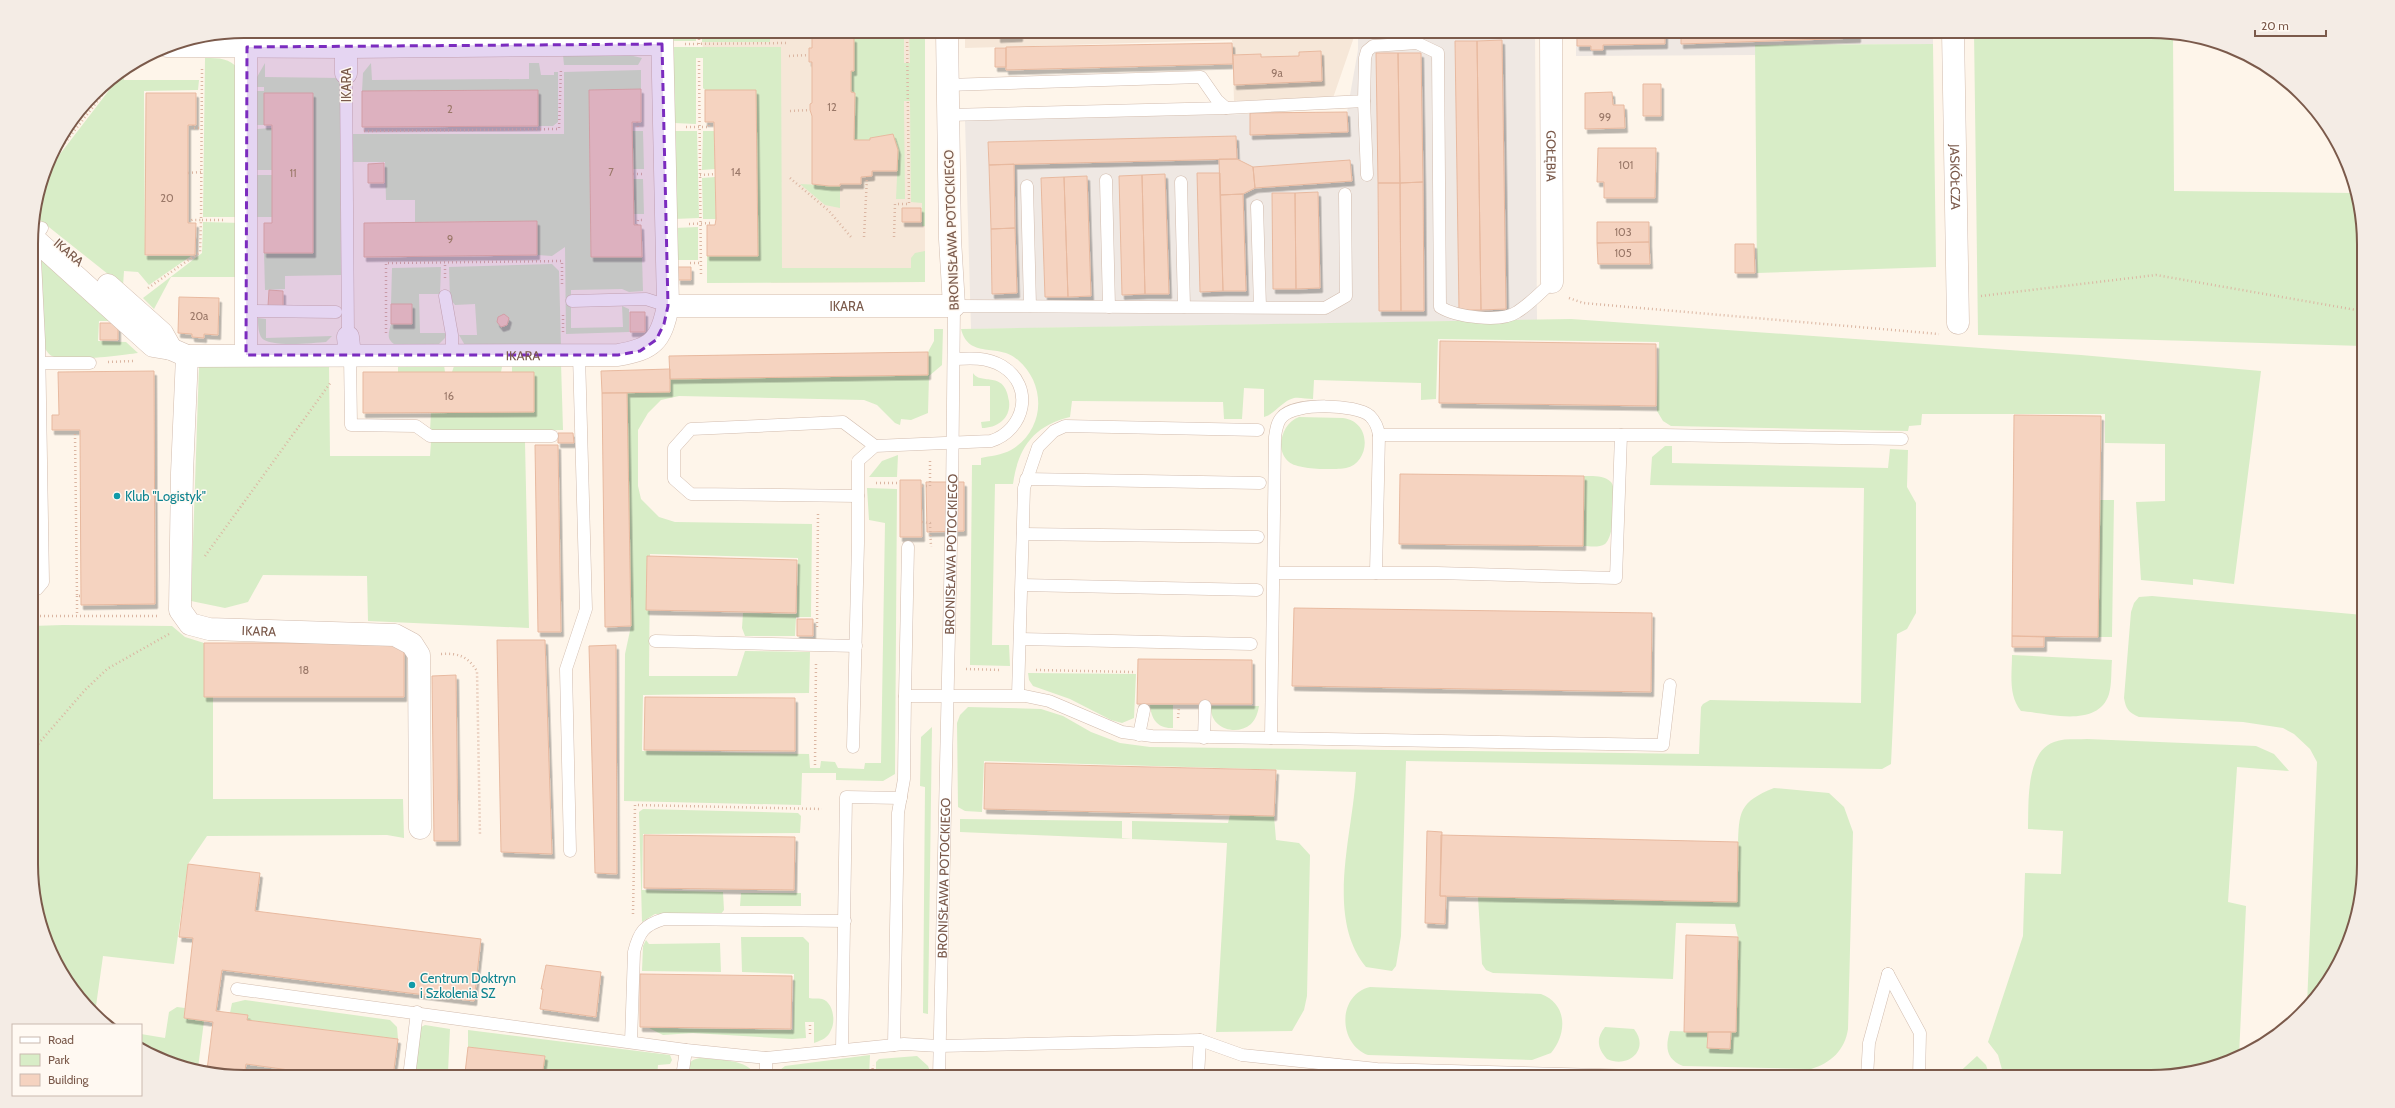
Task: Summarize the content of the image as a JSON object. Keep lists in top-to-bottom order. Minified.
{"streets":{"street":["IKARA","GOŁĘBIA","JASKÓŁCZA","BRONISŁAWA POTOCKIEGO"]},"crossings":[["IKARA","BRONISŁAWA POTOCKIEGO"]],"places":["Klub \"Logistyk\"","Centrum Doktryn i Szkolenia SZ"],"house_numbers":["9a","12","2","99","101","7","14","11","20","103","9","105","20a","16","18"],"legend":["Road","Park","Building"],"scale_bar":"20 m"}
